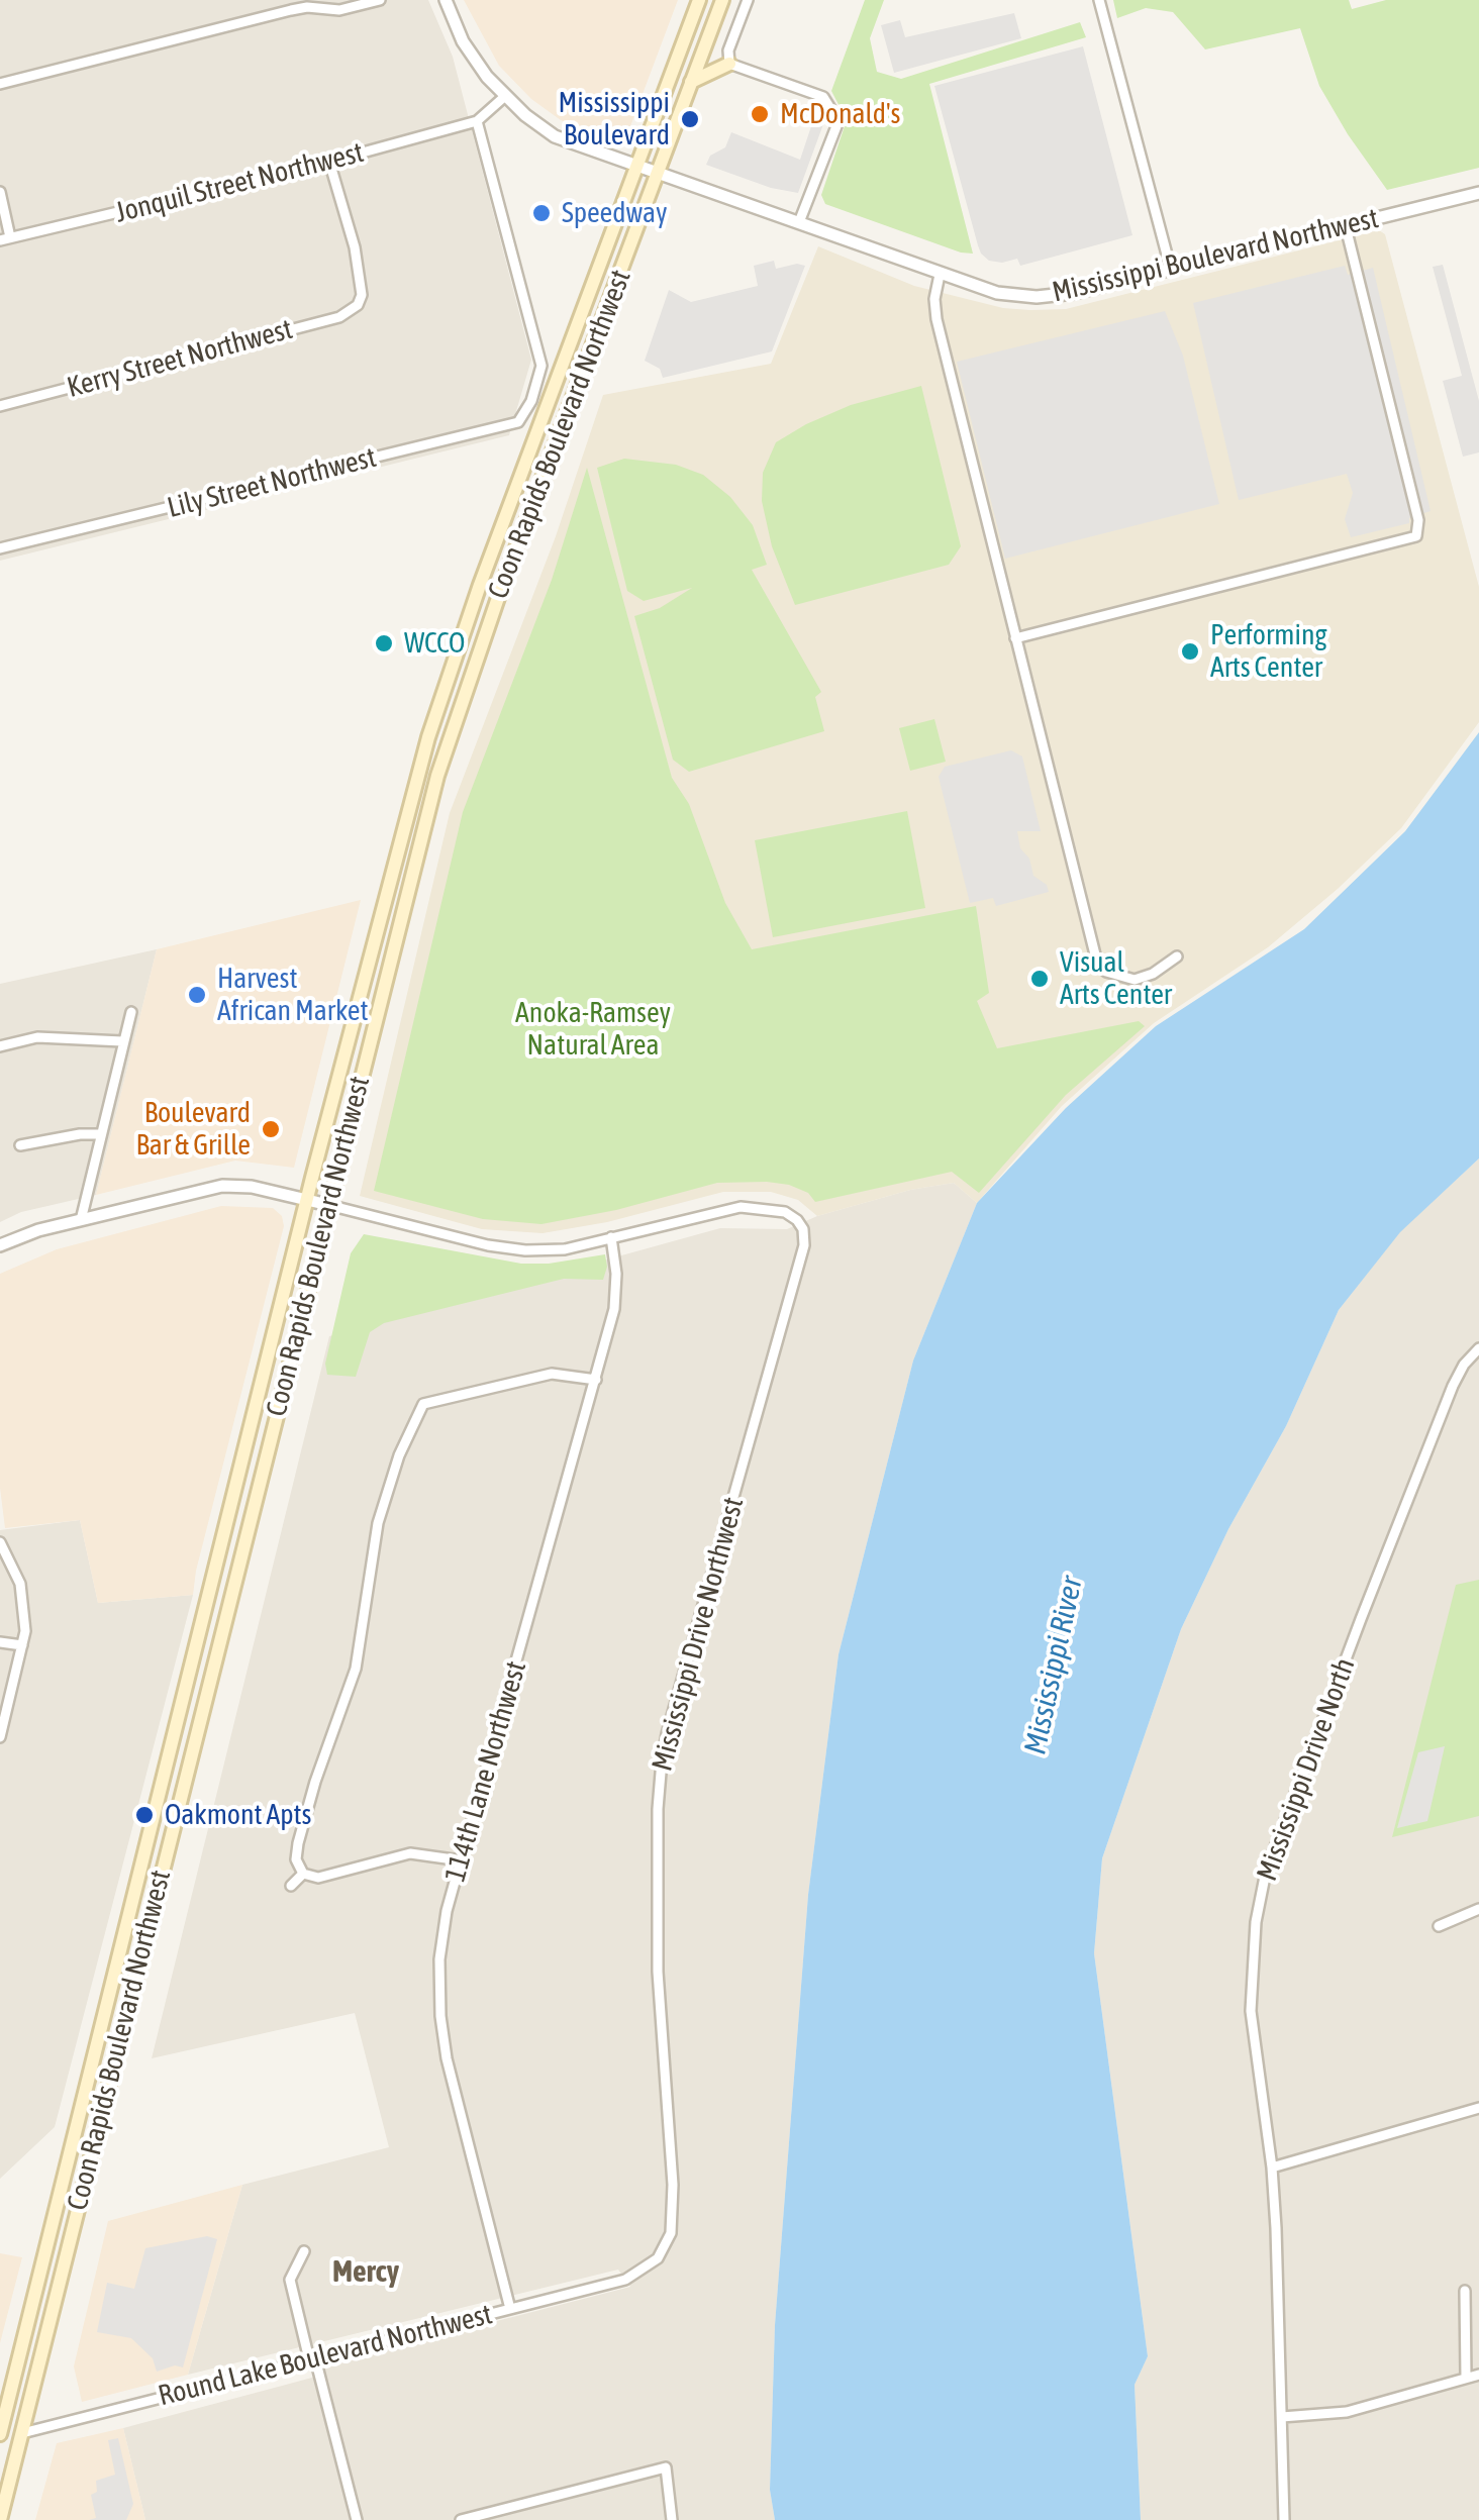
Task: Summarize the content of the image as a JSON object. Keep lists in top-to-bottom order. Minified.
{"streets":{"main road":["Coon Rapids Boulevard Northwest","Round Lake Boulevard Northwest"],"street":["Jonquil Street Northwest","Mississippi Boulevard Northwest","Kerry Street Northwest","Lily Street Northwest","Mississippi Drive Northwest","Mississippi Drive North","114th Lane Northwest"]},"crossings":[["Jonquil Street Northwest","Kerry Street Northwest"],["Jonquil Street Northwest","Lily Street Northwest"],["Mississippi Boulevard Northwest","Coon Rapids Boulevard Northwest"],["Coon Rapids Boulevard Northwest","Round Lake Boulevard Northwest"],["Mississippi Drive Northwest","114th Lane Northwest"],["Mississippi Drive Northwest","Round Lake Boulevard Northwest"],["114th Lane Northwest","Round Lake Boulevard Northwest"]],"districts":["Mercy"],"water":["Mississippi River"],"parks":["Anoka-Ramsey Natural Area"],"places":["McDonald's","Mississippi Boulevard","Speedway","WCCO","Performing Arts Center","Visual Arts Center","Harvest African Market","Boulevard Bar & Grille","Oakmont Apts"]}
